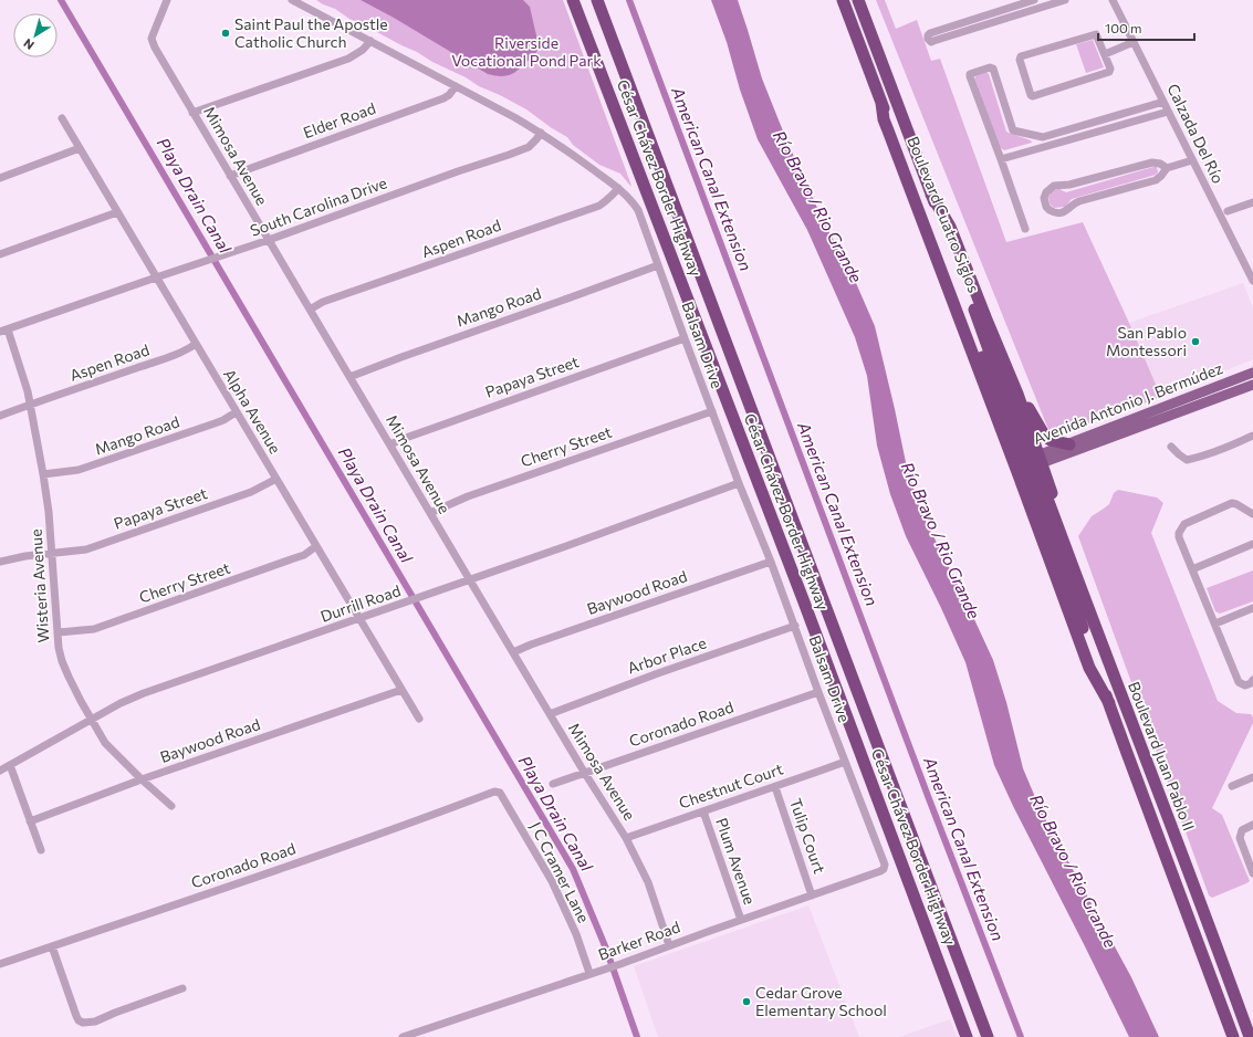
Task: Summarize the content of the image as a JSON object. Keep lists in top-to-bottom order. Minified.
{"streets":{"highway":["César Chávez Border Highway","Boulevard Cuatro Siglos","Boulevard Juan Pablo II"],"main road":["Avenida Antonio J. Bermúdez"],"street":["Elder Road","Calzada Del Río","Mimosa Avenue","South Carolina Drive","Aspen Road","Mango Road","Balsam Drive","Papaya Street","Alpha Avenue","Cherry Street","Wisteria Avenue","Baywood Road","Durrill Road","Arbor Place","Coronado Road","Chestnut Court","Tulip Court","Plum Avenue","J C Cramer Lane","Barker Road"]},"crossings":[["Elder Road","Mimosa Avenue"],["Elder Road","Balsam Drive"],["Mimosa Avenue","South Carolina Drive"],["Mimosa Avenue","Aspen Road"],["Mimosa Avenue","Mango Road"],["Mimosa Avenue","Papaya Street"],["Mimosa Avenue","Cherry Street"],["Mimosa Avenue","Baywood Road"],["Mimosa Avenue","Durrill Road"],["Mimosa Avenue","Arbor Place"],["Mimosa Avenue","Coronado Road"],["Mimosa Avenue","Chestnut Court"],["Mimosa Avenue","Barker Road"],["South Carolina Drive","Balsam Drive"],["South Carolina Drive","Alpha Avenue"],["South Carolina Drive","Wisteria Avenue"],["Aspen Road","Balsam Drive"],["Aspen Road","Alpha Avenue"],["Aspen Road","Wisteria Avenue"],["Mango Road","Balsam Drive"],["Mango Road","Alpha Avenue"],["Mango Road","Wisteria Avenue"],["Balsam Drive","Papaya Street"],["Balsam Drive","Cherry Street"],["Balsam Drive","Baywood Road"],["Balsam Drive","Durrill Road"],["Balsam Drive","Arbor Place"],["Balsam Drive","Coronado Road"],["Balsam Drive","Chestnut Court"],["Balsam Drive","Barker Road"],["Papaya Street","Alpha Avenue"],["Papaya Street","Wisteria Avenue"],["Alpha Avenue","Cherry Street"],["Alpha Avenue","Baywood Road"],["Alpha Avenue","Durrill Road"],["Cherry Street","Wisteria Avenue"],["Wisteria Avenue","Baywood Road"],["Wisteria Avenue","Durrill Road"],["Coronado Road","J C Cramer Lane"],["Chestnut Court","Tulip Court"],["Chestnut Court","Plum Avenue"],["Tulip Court","Barker Road"],["Plum Avenue","Barker Road"],["J C Cramer Lane","Barker Road"]],"water":["American Canal Extension","Playa Drain Canal","Río Bravo / Rio Grande"],"parks":["Riverside Vocational Pond Park"],"places":["Saint Paul the Apostle Catholic Church","San Pablo Montessori","Cedar Grove Elementary School"],"scale_bar":"100 m","north":"bottom left"}
